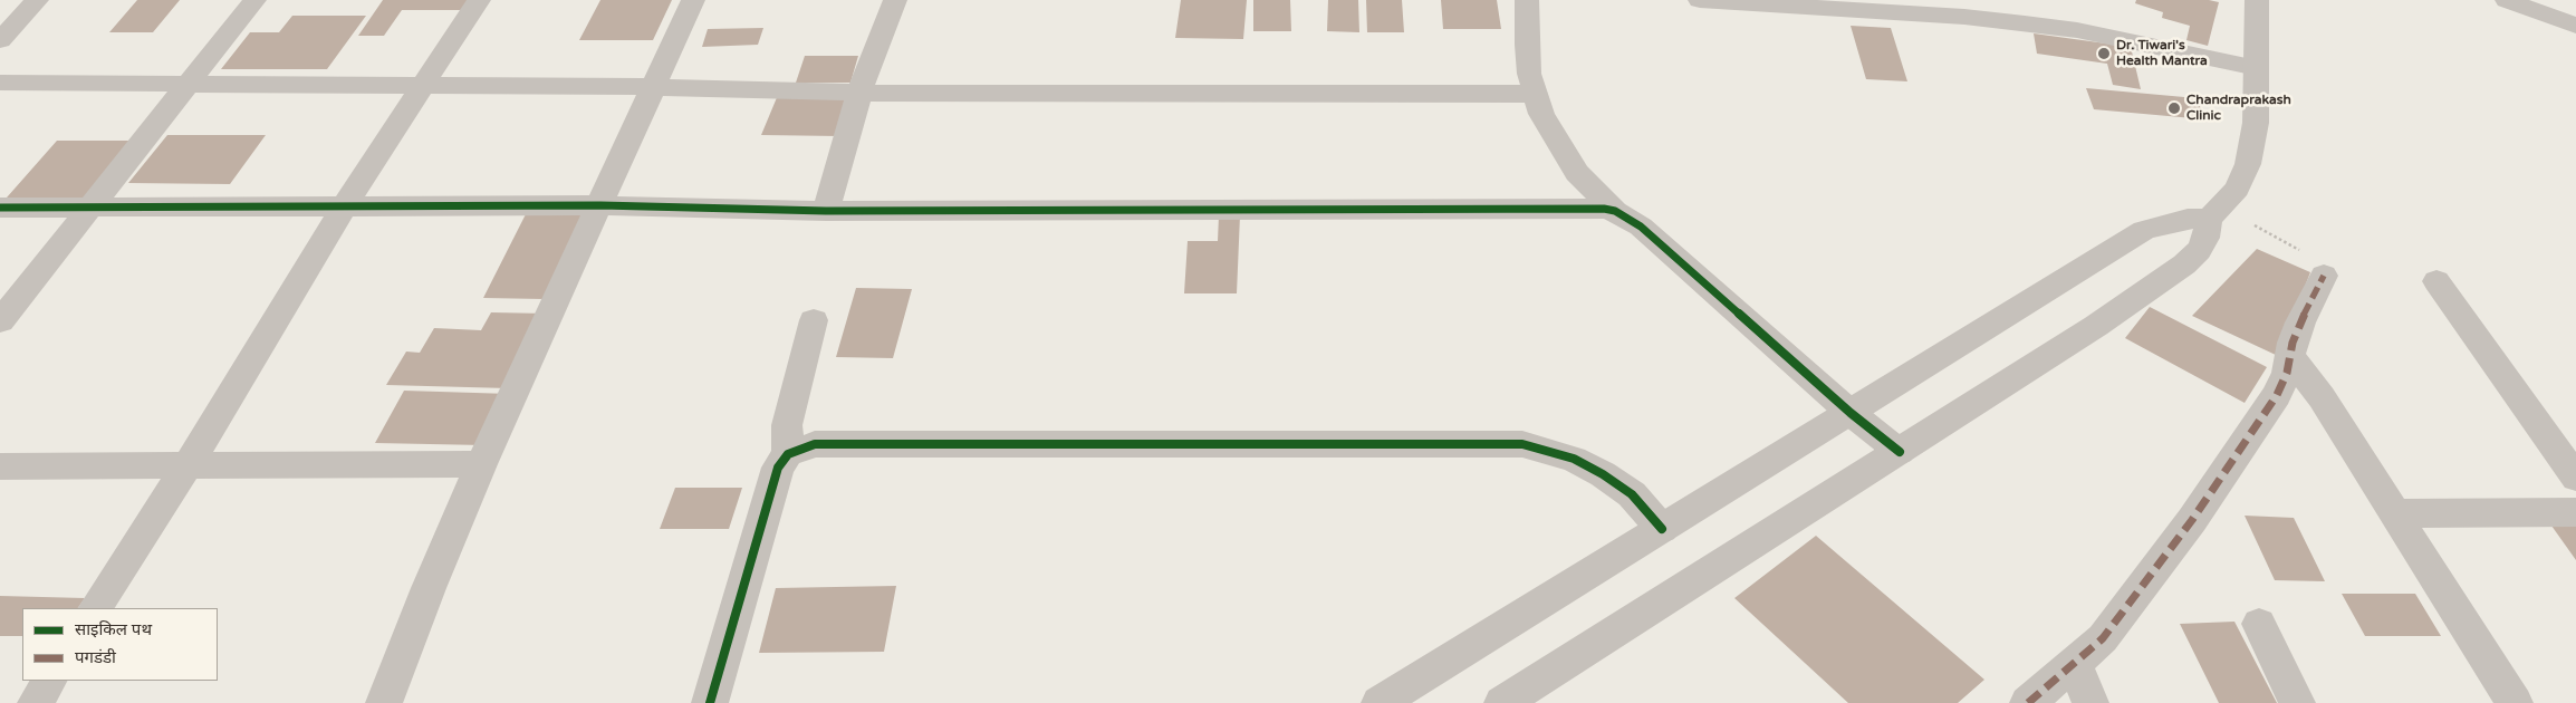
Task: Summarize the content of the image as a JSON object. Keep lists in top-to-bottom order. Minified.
{"places":["Dr. Tiwari's Health Mantra","Chandraprakash Clinic"],"legend":["साइकिल पथ","पगडंडी"]}
